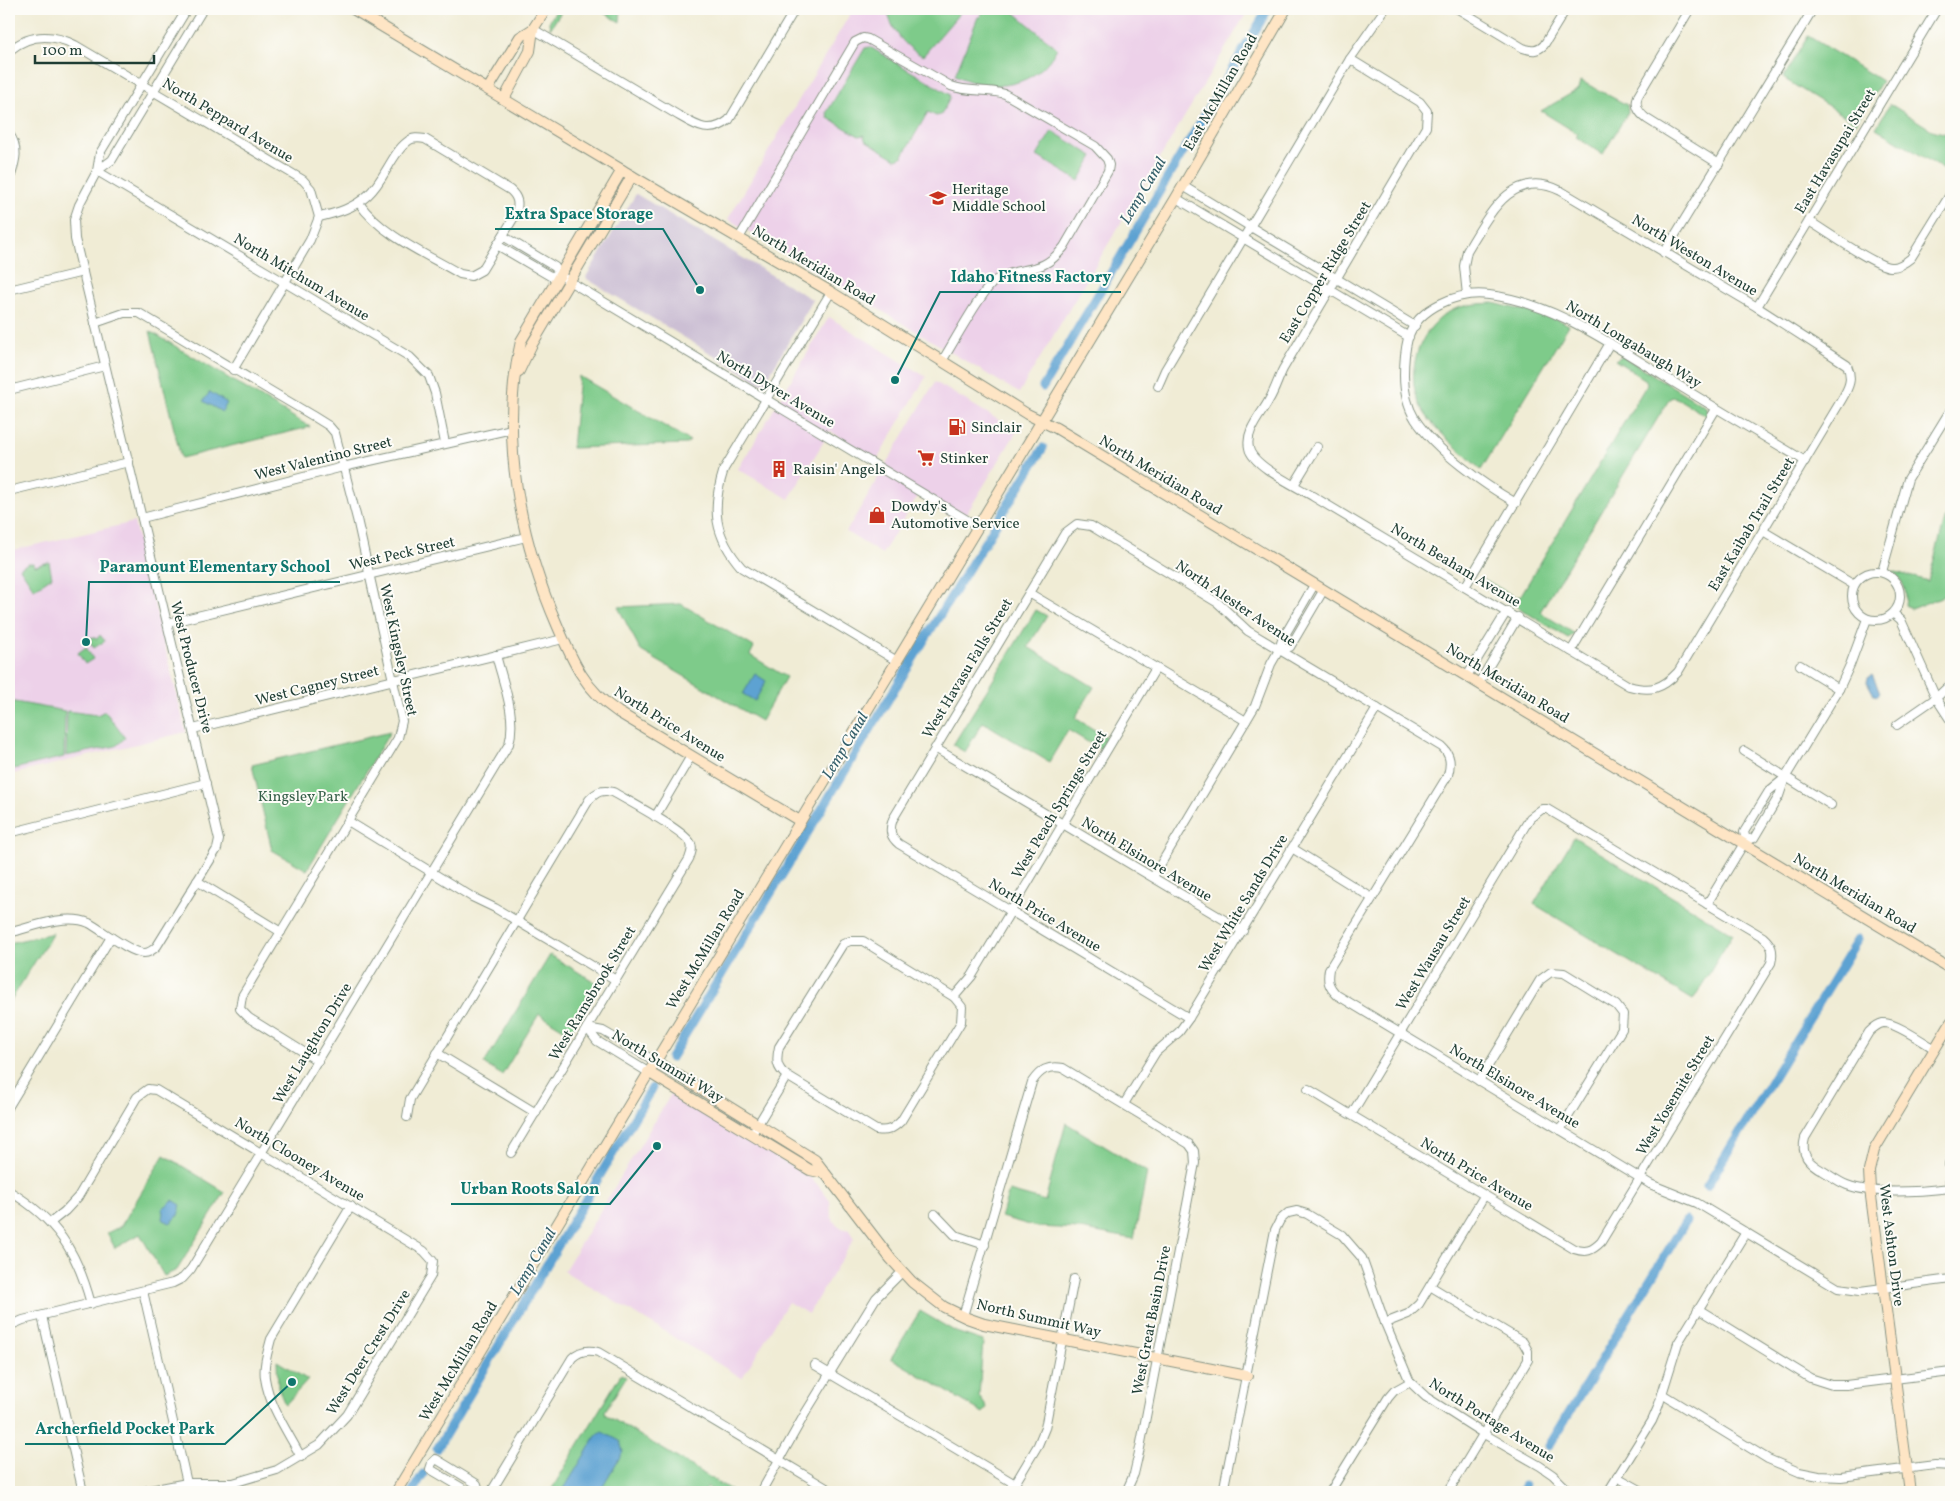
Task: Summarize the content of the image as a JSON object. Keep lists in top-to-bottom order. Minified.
{"streets":{"main road":["East McMillan Road","North Meridian Road","North Price Avenue","West McMillan Road","North Summit Way","West Ashton Drive"],"street":["North Peppard Avenue","East Havasupai Street","North Weston Avenue","East Copper Ridge Street","North Mitchum Avenue","North Longabaugh Way","North Dyver Avenue","West Valentino Street","East Kaibab Trail Street","West Peck Street","North Beaham Avenue","North Alester Avenue","West Kingsley Street","West Producer Drive","West Havasu Falls Street","West Cagney Street","West Peach Springs Street","North Elsinore Avenue","West White Sands Drive","West Wausau Street","West Ramsbrook Street","West Laughton Drive","West Yosemite Street","North Clooney Avenue","West Great Basin Drive","West Deer Crest Drive","North Portage Avenue"]},"crossings":[["East McMillan Road","North Meridian Road"],["East McMillan Road","West McMillan Road"],["North Peppard Avenue","West Producer Drive"],["East Havasupai Street","North Weston Avenue"],["North Weston Avenue","North Longabaugh Way"],["North Weston Avenue","East Kaibab Trail Street"],["North Meridian Road","North Price Avenue"],["North Meridian Road","West McMillan Road"],["East Copper Ridge Street","North Beaham Avenue"],["North Mitchum Avenue","West Valentino Street"],["North Mitchum Avenue","West Producer Drive"],["North Longabaugh Way","East Kaibab Trail Street"],["North Dyver Avenue","North Price Avenue"],["North Dyver Avenue","West McMillan Road"],["West Valentino Street","West Kingsley Street"],["West Valentino Street","West Producer Drive"],["West Valentino Street","North Price Avenue"],["East Kaibab Trail Street","North Beaham Avenue"],["West Peck Street","West Kingsley Street"],["West Peck Street","West Producer Drive"],["West Peck Street","North Price Avenue"],["North Alester Avenue","West Havasu Falls Street"],["North Alester Avenue","North Elsinore Avenue"],["North Alester Avenue","West White Sands Drive"],["West Kingsley Street","West Producer Drive"],["West Kingsley Street","West Cagney Street"],["West Kingsley Street","West Laughton Drive"],["West Producer Drive","West Cagney Street"],["West Havasu Falls Street","North Price Avenue"],["West Havasu Falls Street","North Elsinore Avenue"],["West Cagney Street","North Price Avenue"],["West Cagney Street","West Laughton Drive"],["North Price Avenue","West Peach Springs Street"],["North Price Avenue","West White Sands Drive"],["North Price Avenue","West McMillan Road"],["North Price Avenue","West Wausau Street"],["North Price Avenue","West Yosemite Street"],["West Peach Springs Street","North Elsinore Avenue"],["North Elsinore Avenue","West White Sands Drive"],["North Elsinore Avenue","West Wausau Street"],["North Elsinore Avenue","West Yosemite Street"],["North Elsinore Avenue","West Ashton Drive"],["West White Sands Drive","West Great Basin Drive"],["West McMillan Road","North Summit Way"],["West Wausau Street","West Yosemite Street"],["West Ramsbrook Street","North Summit Way"],["West Laughton Drive","North Clooney Avenue"],["North Summit Way","West Great Basin Drive"],["North Summit Way","North Portage Avenue"],["North Clooney Avenue","West Deer Crest Drive"]],"water":["Lemp Canal"],"parks":["Kingsley Park"],"places":{"school or university":["Heritage Middle School"],"other":["Extra Space Storage","Idaho Fitness Factory","Paramount Elementary School","Urban Roots Salon","Archerfield Pocket Park"],"fuel station":["Sinclair"],"supermarket":["Stinker"],"building":["Raisin' Angels"],"shop":["Dowdy's Automotive Service"]},"scale_bar":"100 m"}
